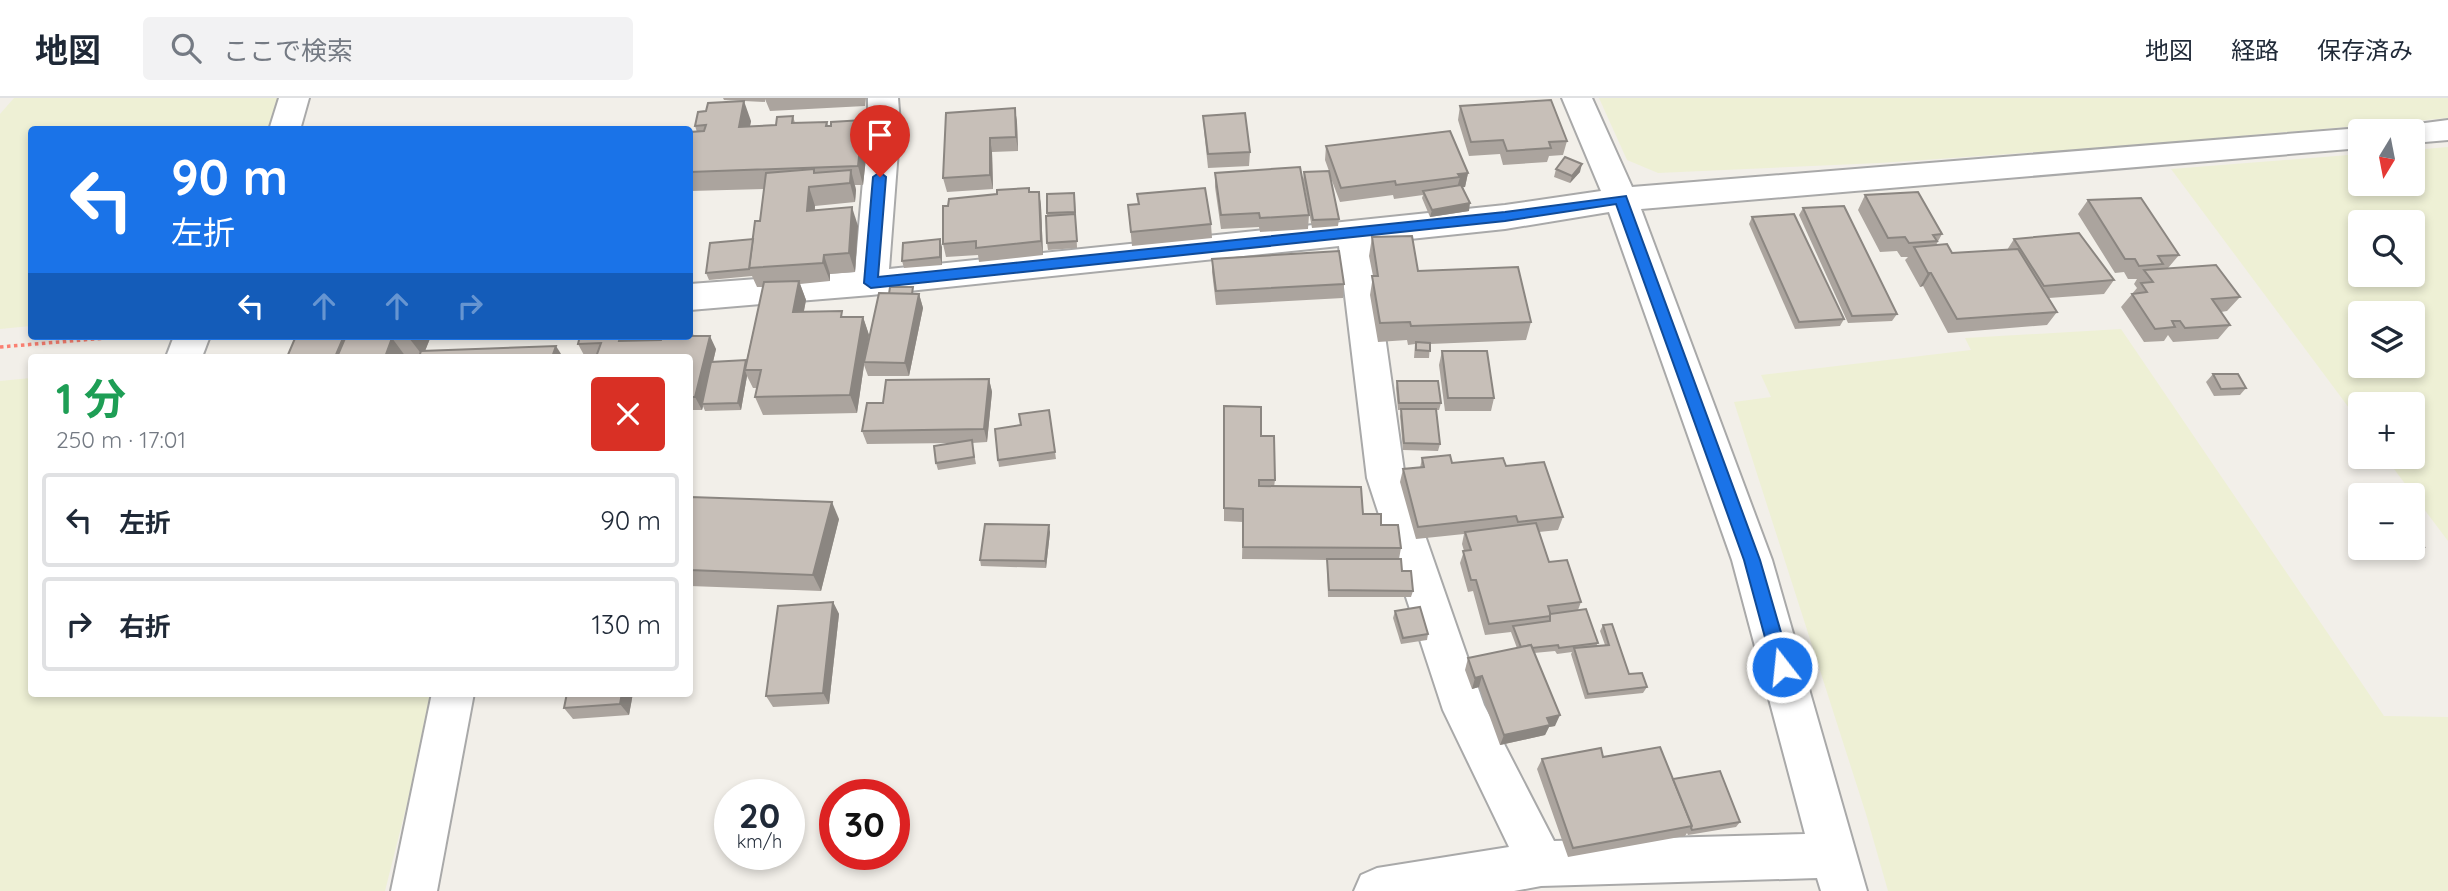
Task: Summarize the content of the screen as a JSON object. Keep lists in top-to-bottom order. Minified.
{"north":"bottom","page":{"header":"地図","search":"ここで検索","nav":["地図","経路","保存済み"],"map_buttons":["+","−"],"turn":["90 m","左折"],"heading":["1 分","250 m · 17:01"],"list":[{"name":"左折","value":"90 m"},{"name":"右折","value":"130 m"}],"speed":"20 km/h","limit":"30"}}
